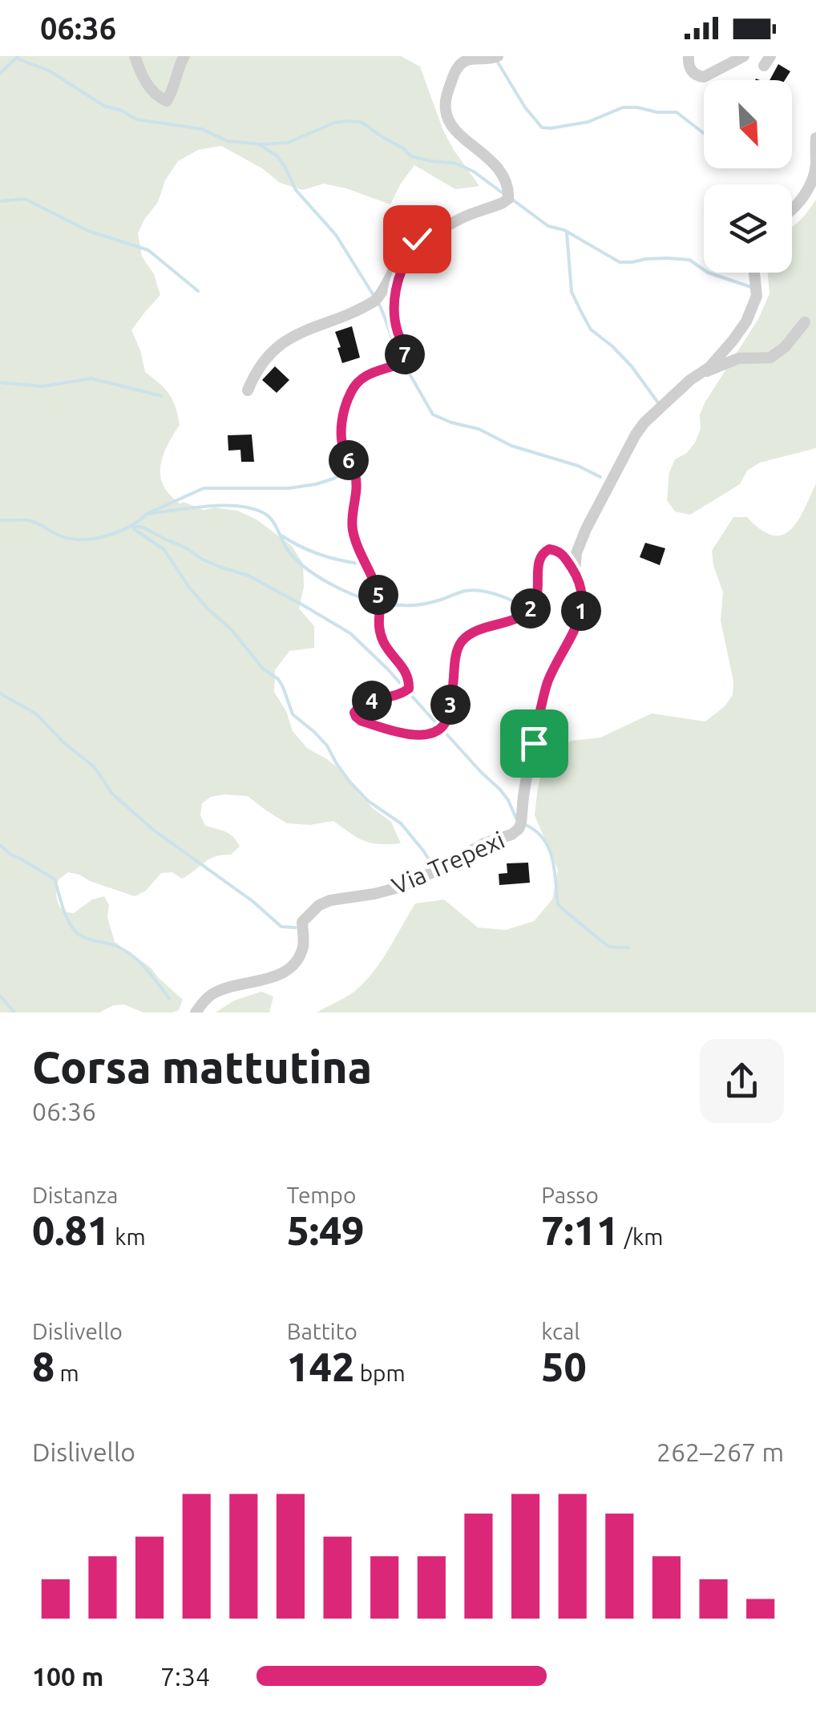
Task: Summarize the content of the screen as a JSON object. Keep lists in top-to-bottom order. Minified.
{"streets":{"street":["Via Trepexi"]},"north":"bottom right","page":{"status":"06:36","pins":["7","6","5","2","1","4","3"],"heading":["Corsa mattutina","06:36"],"stats":[["Distanza","0.81 km"],["Tempo","5:49"],["Passo","7:11 /km"],["Dislivello","8 m"],["Battito","142 bpm"],["kcal","50"]],"chart":["Dislivello","262–267 m"],"list":[{"name":"100 m","note":"7:34"}]}}
